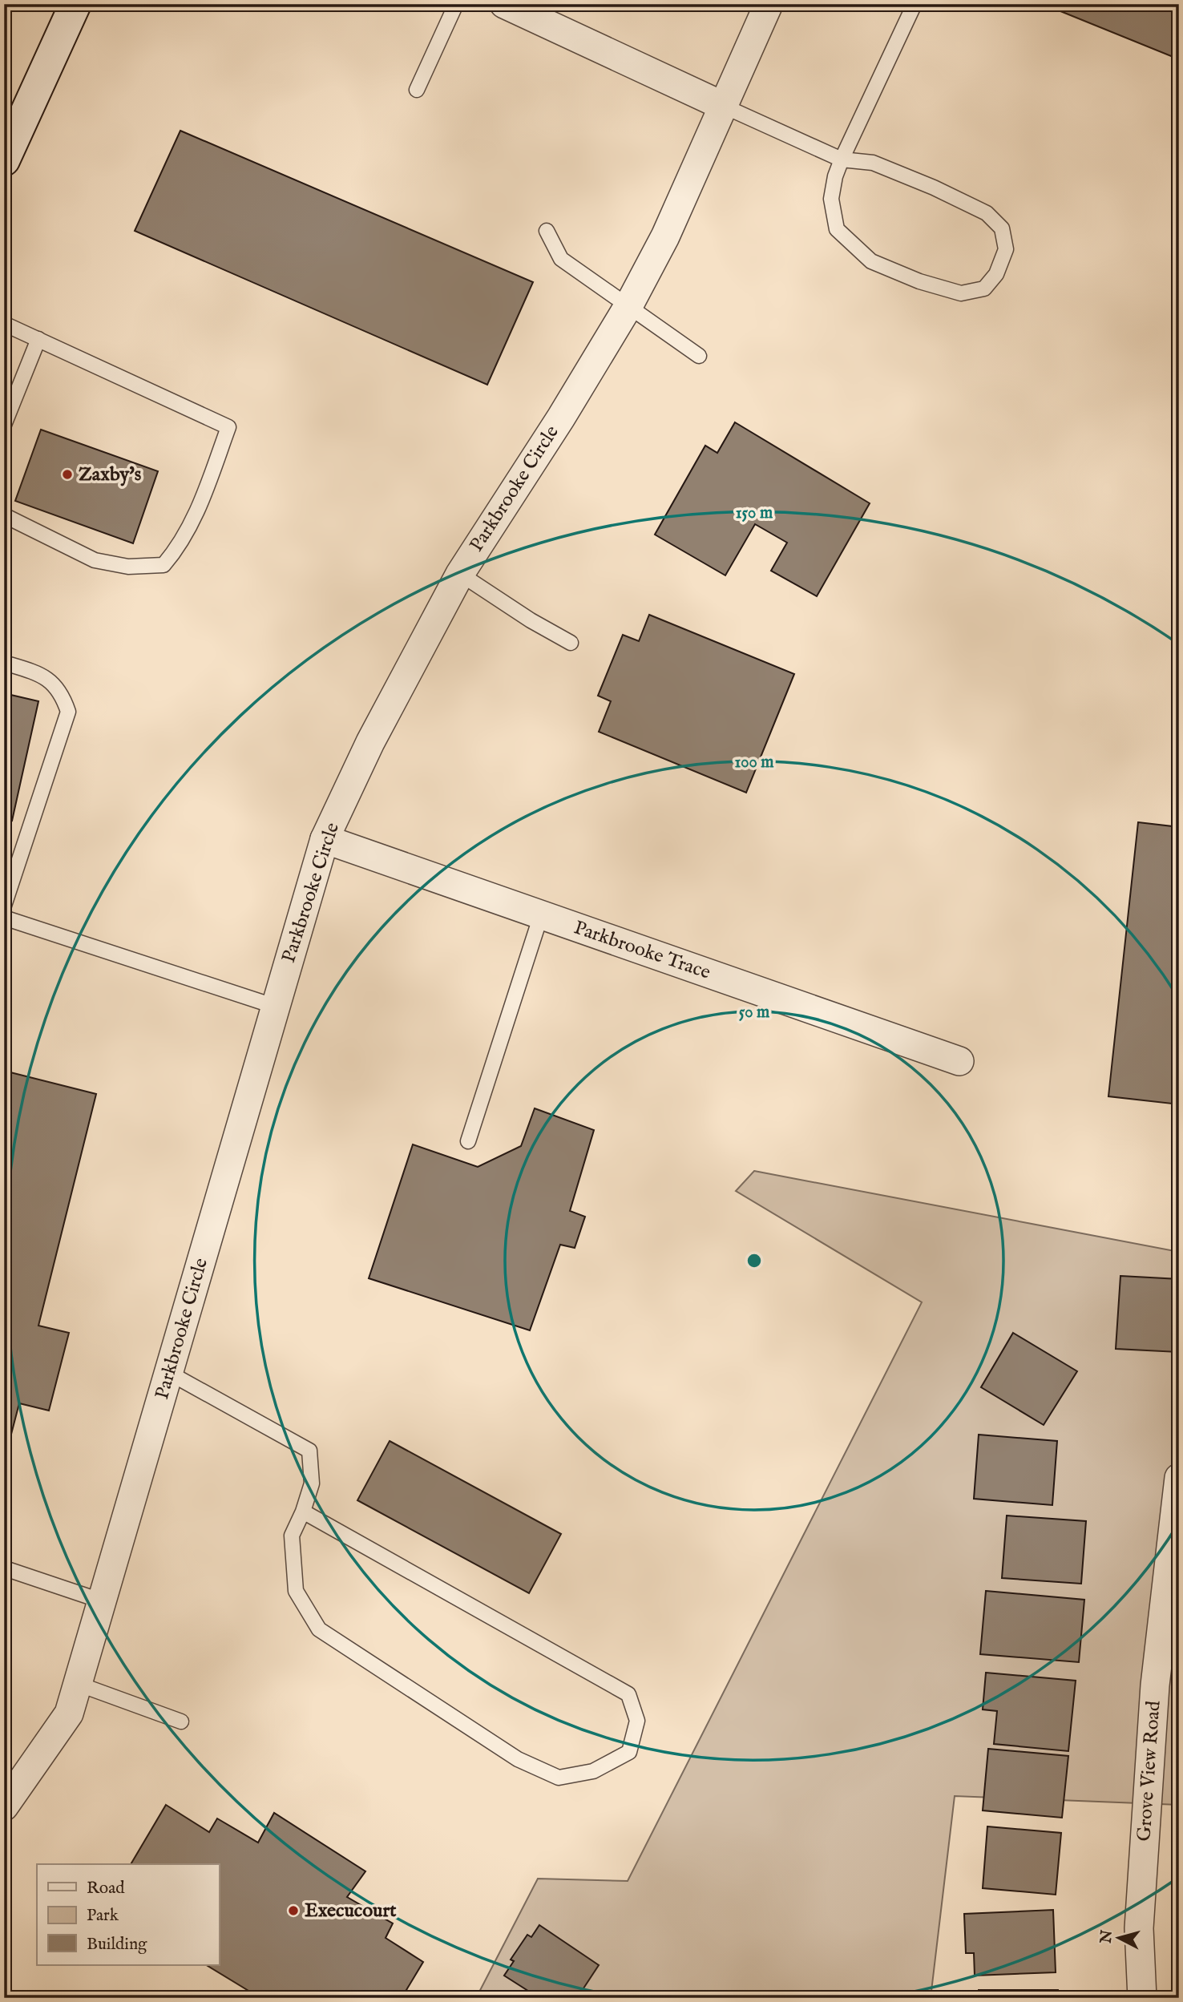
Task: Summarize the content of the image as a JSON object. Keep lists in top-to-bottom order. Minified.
{"streets":{"street":["Parkbrooke Circle","Parkbrooke Trace","Grove View Road"]},"crossings":[["Parkbrooke Circle","Parkbrooke Trace"]],"places":["Zaxby's","Execucourt"],"legend":["Road","Park","Building"],"north":"left","rings":["150 m","100 m","50 m"]}
